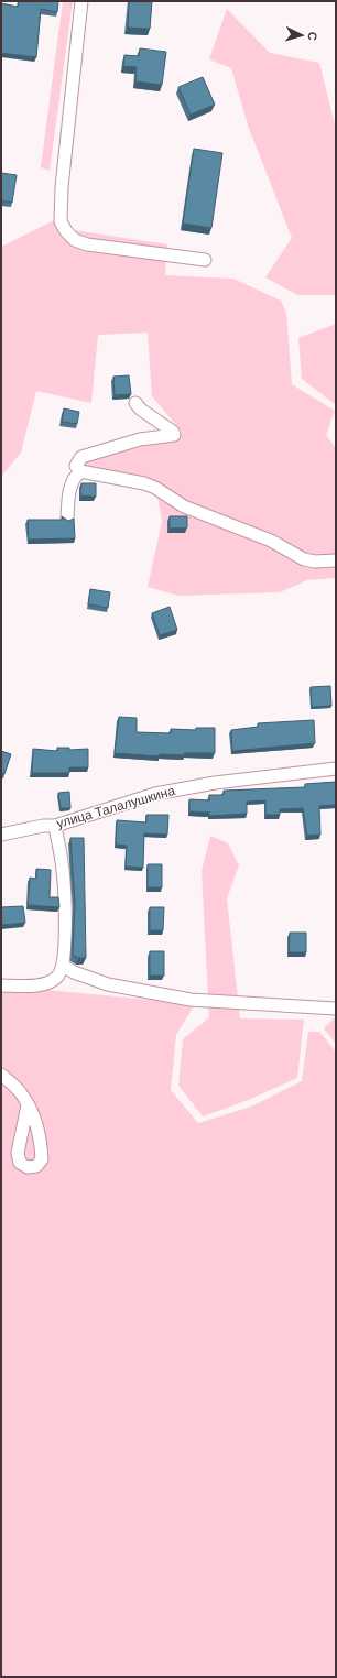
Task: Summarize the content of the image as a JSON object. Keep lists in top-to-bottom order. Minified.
{"streets":{"street":["улица Талалушкина"]},"north":"right"}
